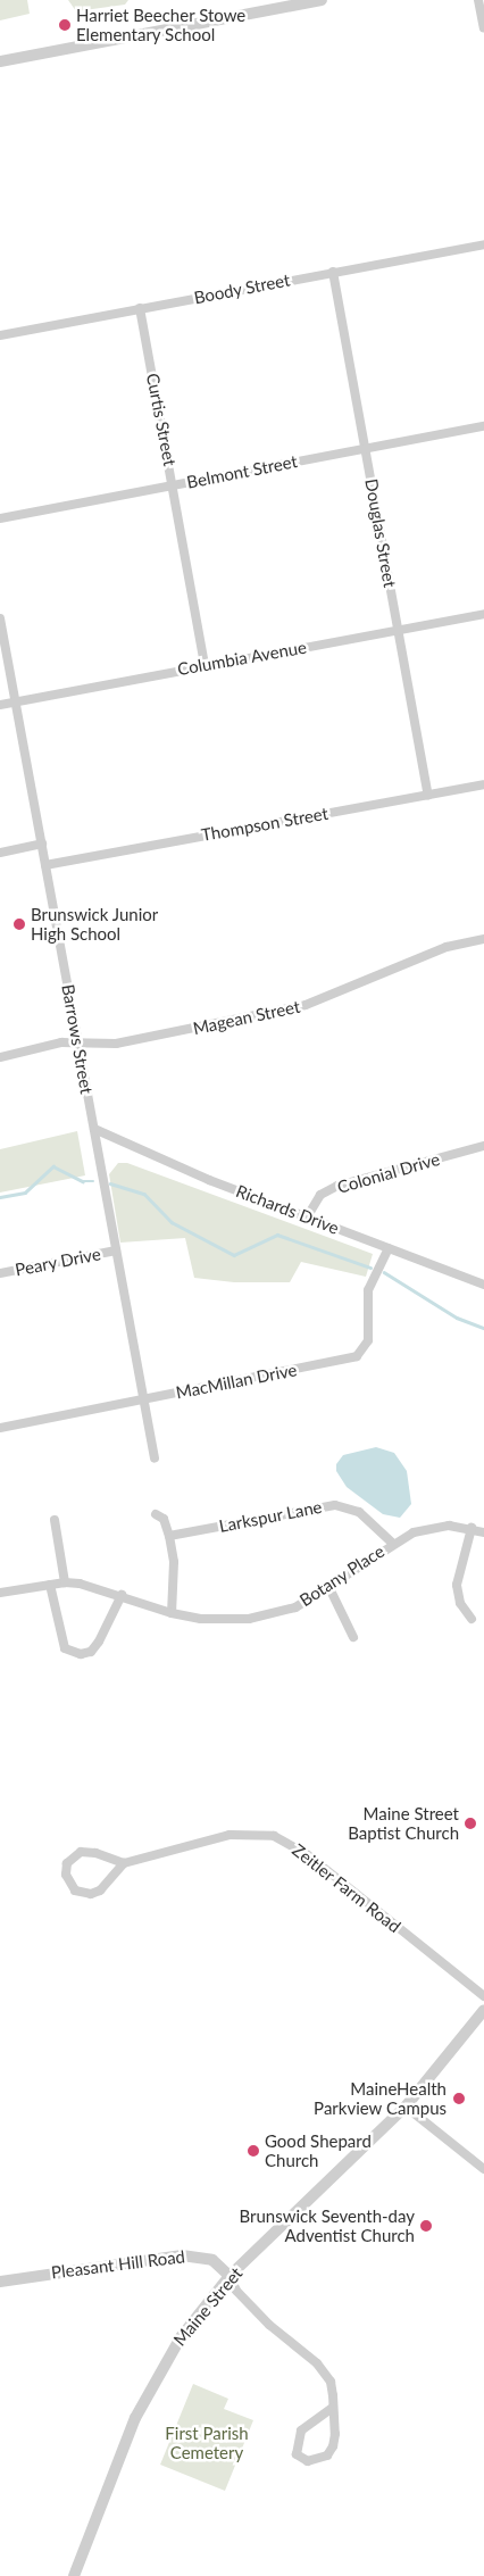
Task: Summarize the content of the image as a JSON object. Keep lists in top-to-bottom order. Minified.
{"streets":{"street":["Boody Street","Curtis Street","Belmont Street","Douglas Street","Columbia Avenue","Thompson Street","Magean Street","Barrows Street","Colonial Drive","Richards Drive","Peary Drive","MacMillan Drive","Larkspur Lane","Botany Place","Zeitler Farm Road","Pleasant Hill Road","Maine Street"]},"crossings":[["Boody Street","Curtis Street"],["Boody Street","Douglas Street"],["Curtis Street","Belmont Street"],["Curtis Street","Columbia Avenue"],["Belmont Street","Douglas Street"],["Douglas Street","Columbia Avenue"],["Douglas Street","Thompson Street"],["Columbia Avenue","Barrows Street"],["Thompson Street","Barrows Street"],["Magean Street","Barrows Street"],["Barrows Street","Richards Drive"],["Barrows Street","Peary Drive"],["Barrows Street","MacMillan Drive"],["Colonial Drive","Richards Drive"],["Richards Drive","MacMillan Drive"],["Larkspur Lane","Botany Place"],["Pleasant Hill Road","Maine Street"]],"parks":["First Parish Cemetery"],"places":["Harriet Beecher Stowe Elementary School","Brunswick Junior High School","Maine Street Baptist Church","MaineHealth Parkview Campus","Good Shepard Church","Brunswick Seventh-day Adventist Church"]}
